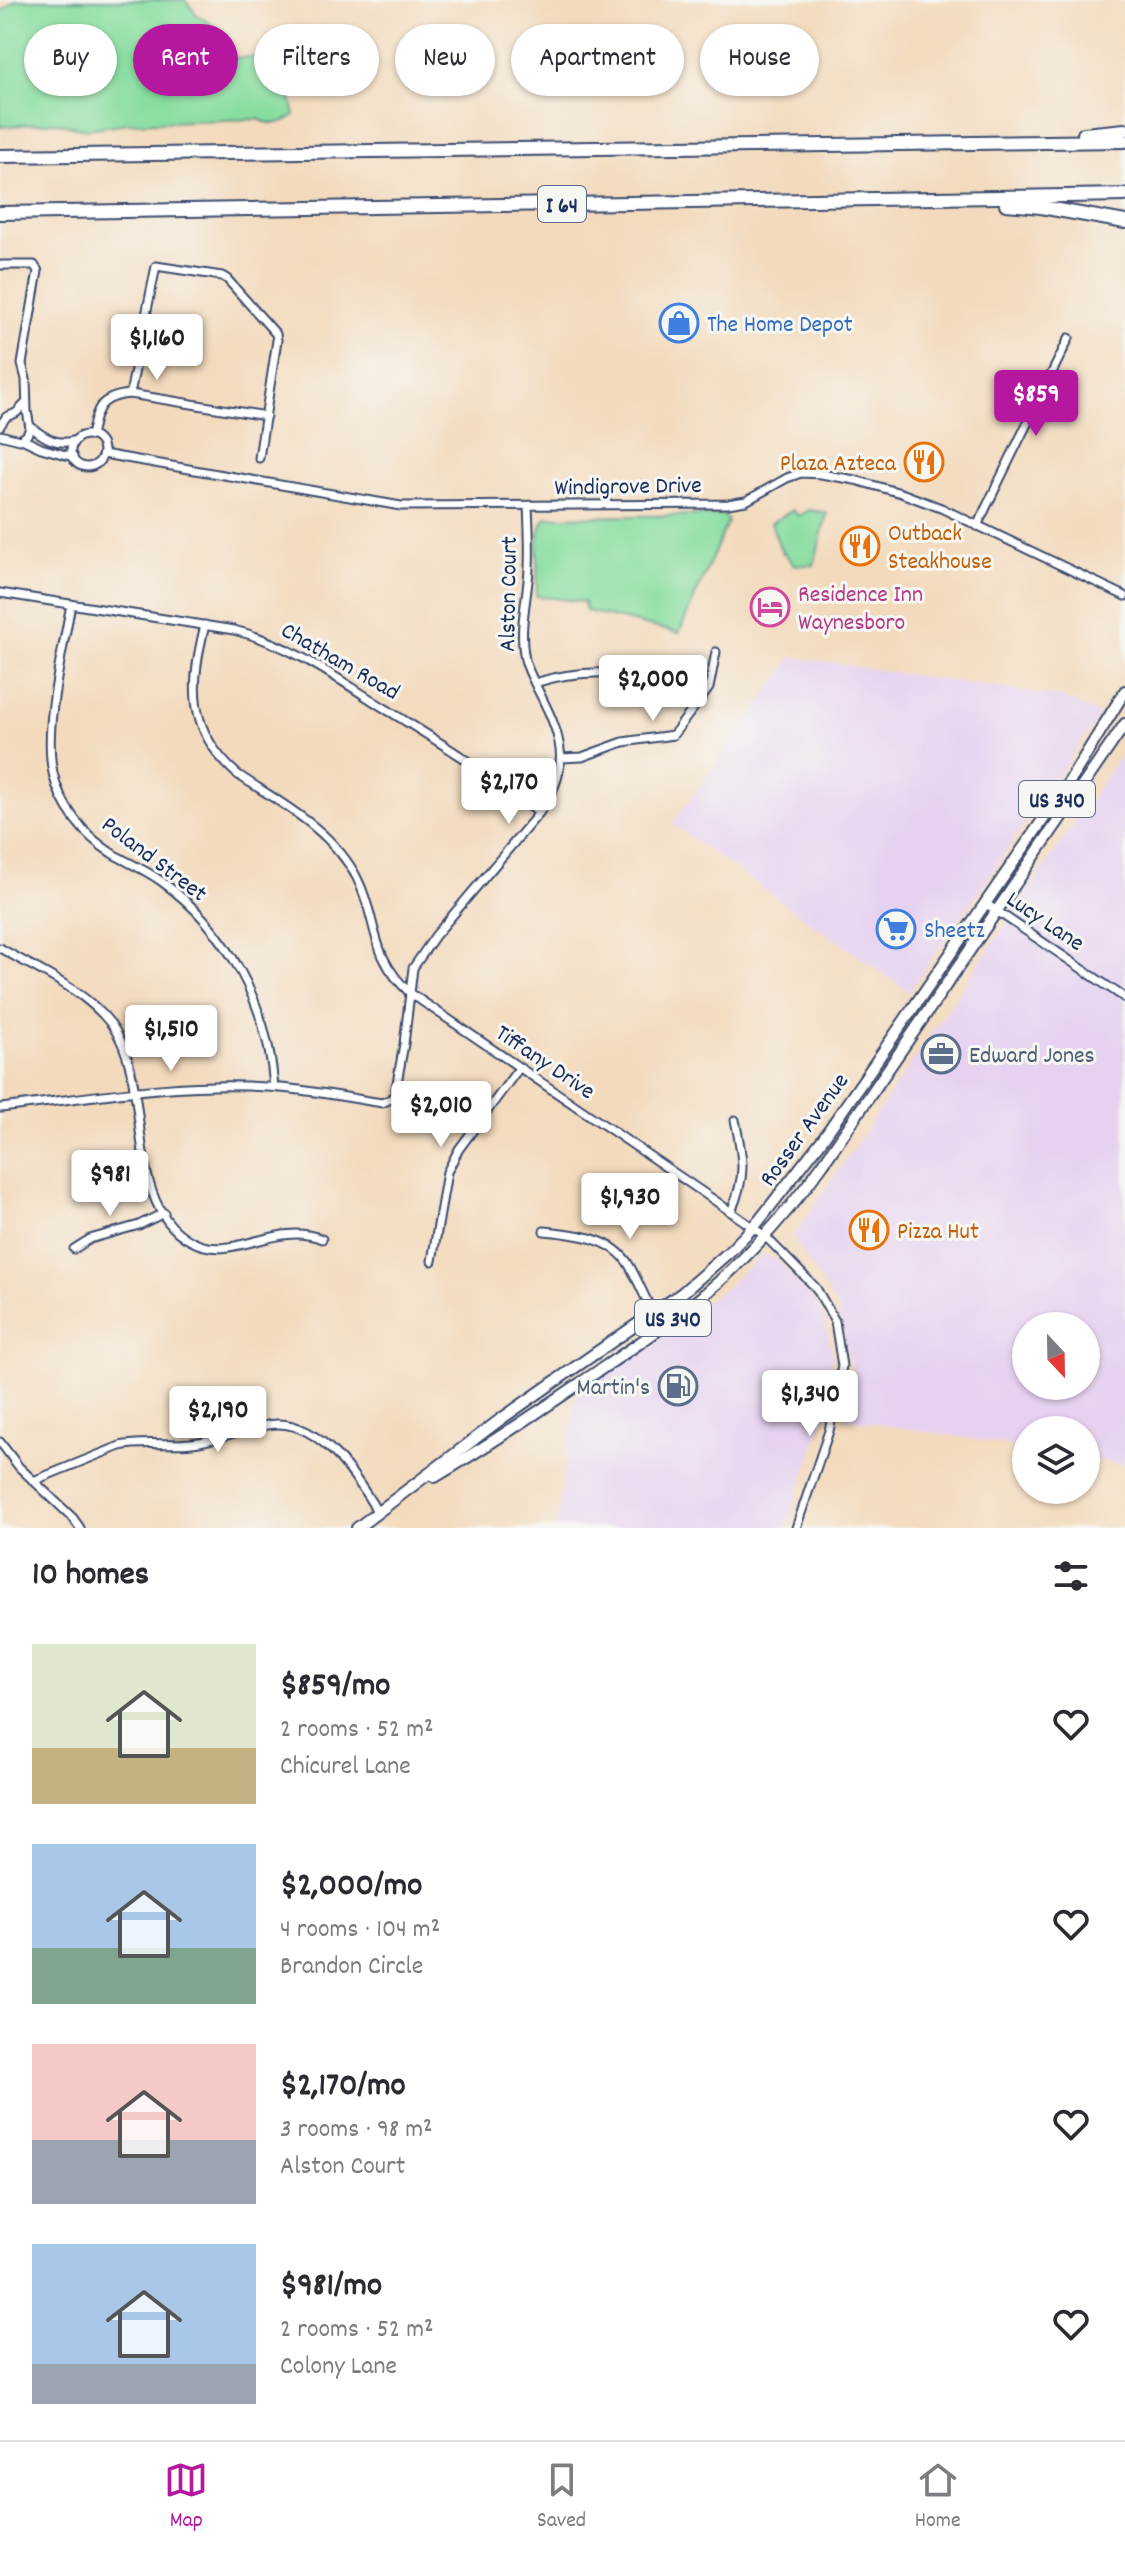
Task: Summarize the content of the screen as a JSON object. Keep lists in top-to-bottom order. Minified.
{"streets":{"highway":["I 64"],"main road":["US 340","Rosser Avenue"],"street":["Windigrove Drive","Alston Court","Chatham Road","Poland Street","Lucy Lane","Tiffany Drive"]},"crossings":[["Windigrove Drive","Alston Court"],["Alston Court","Chatham Road"],["Alston Court","Poland Street"],["Alston Court","Tiffany Drive"],["Chatham Road","Poland Street"],["Chatham Road","Tiffany Drive"],["Lucy Lane","Rosser Avenue"],["Tiffany Drive","Rosser Avenue"]],"places":{"shop":["The Home Depot"],"restaurant":["Plaza Azteca","Outback Steakhouse","Pizza Hut"],"hotel":["Residence Inn Waynesboro"],"supermarket":["Sheetz"],"office":["Edward Jones"],"fuel station":["Martin's"]},"north":"bottom","page":{"chip":["Buy","Rent","Filters","New","Apartment","House"],"price":["$1,160","$859","$2,000","$2,170","$1,510","$2,010","$981","$1,930","$1,340","$2,190"],"heading":"10 homes","list":[{"name":"$859/mo","note":"2 rooms · 52 m² · Chicurel Lane"},{"name":"$2,000/mo","note":"4 rooms · 104 m² · Brandon Circle"},{"name":"$2,170/mo","note":"3 rooms · 98 m² · Alston Court"},{"name":"$981/mo","note":"2 rooms · 52 m² · Colony Lane"}],"tabs":["Map","Saved","Home"]}}
